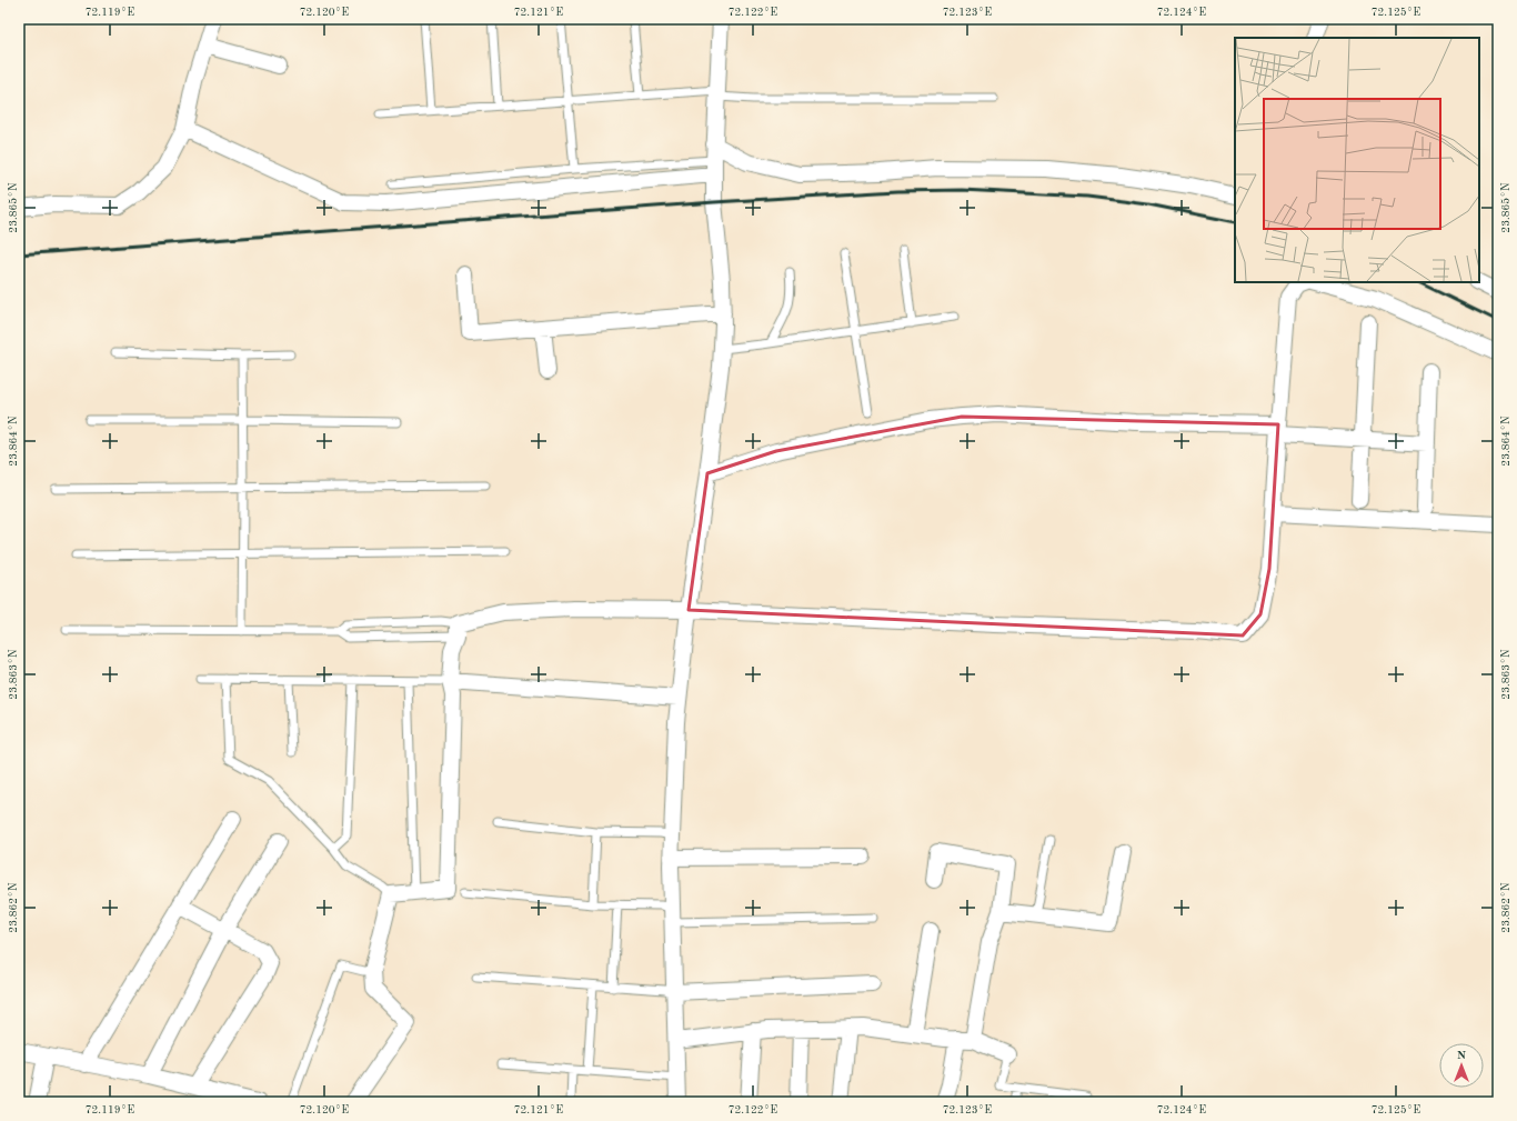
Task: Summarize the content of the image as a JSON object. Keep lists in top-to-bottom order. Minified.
{"north":"top","coordinates":["72.119°E","72.120°E","72.121°E","72.122°E","72.123°E","72.124°E","72.125°E","23.865°N","23.864°N","23.863°N","23.862°N"]}
